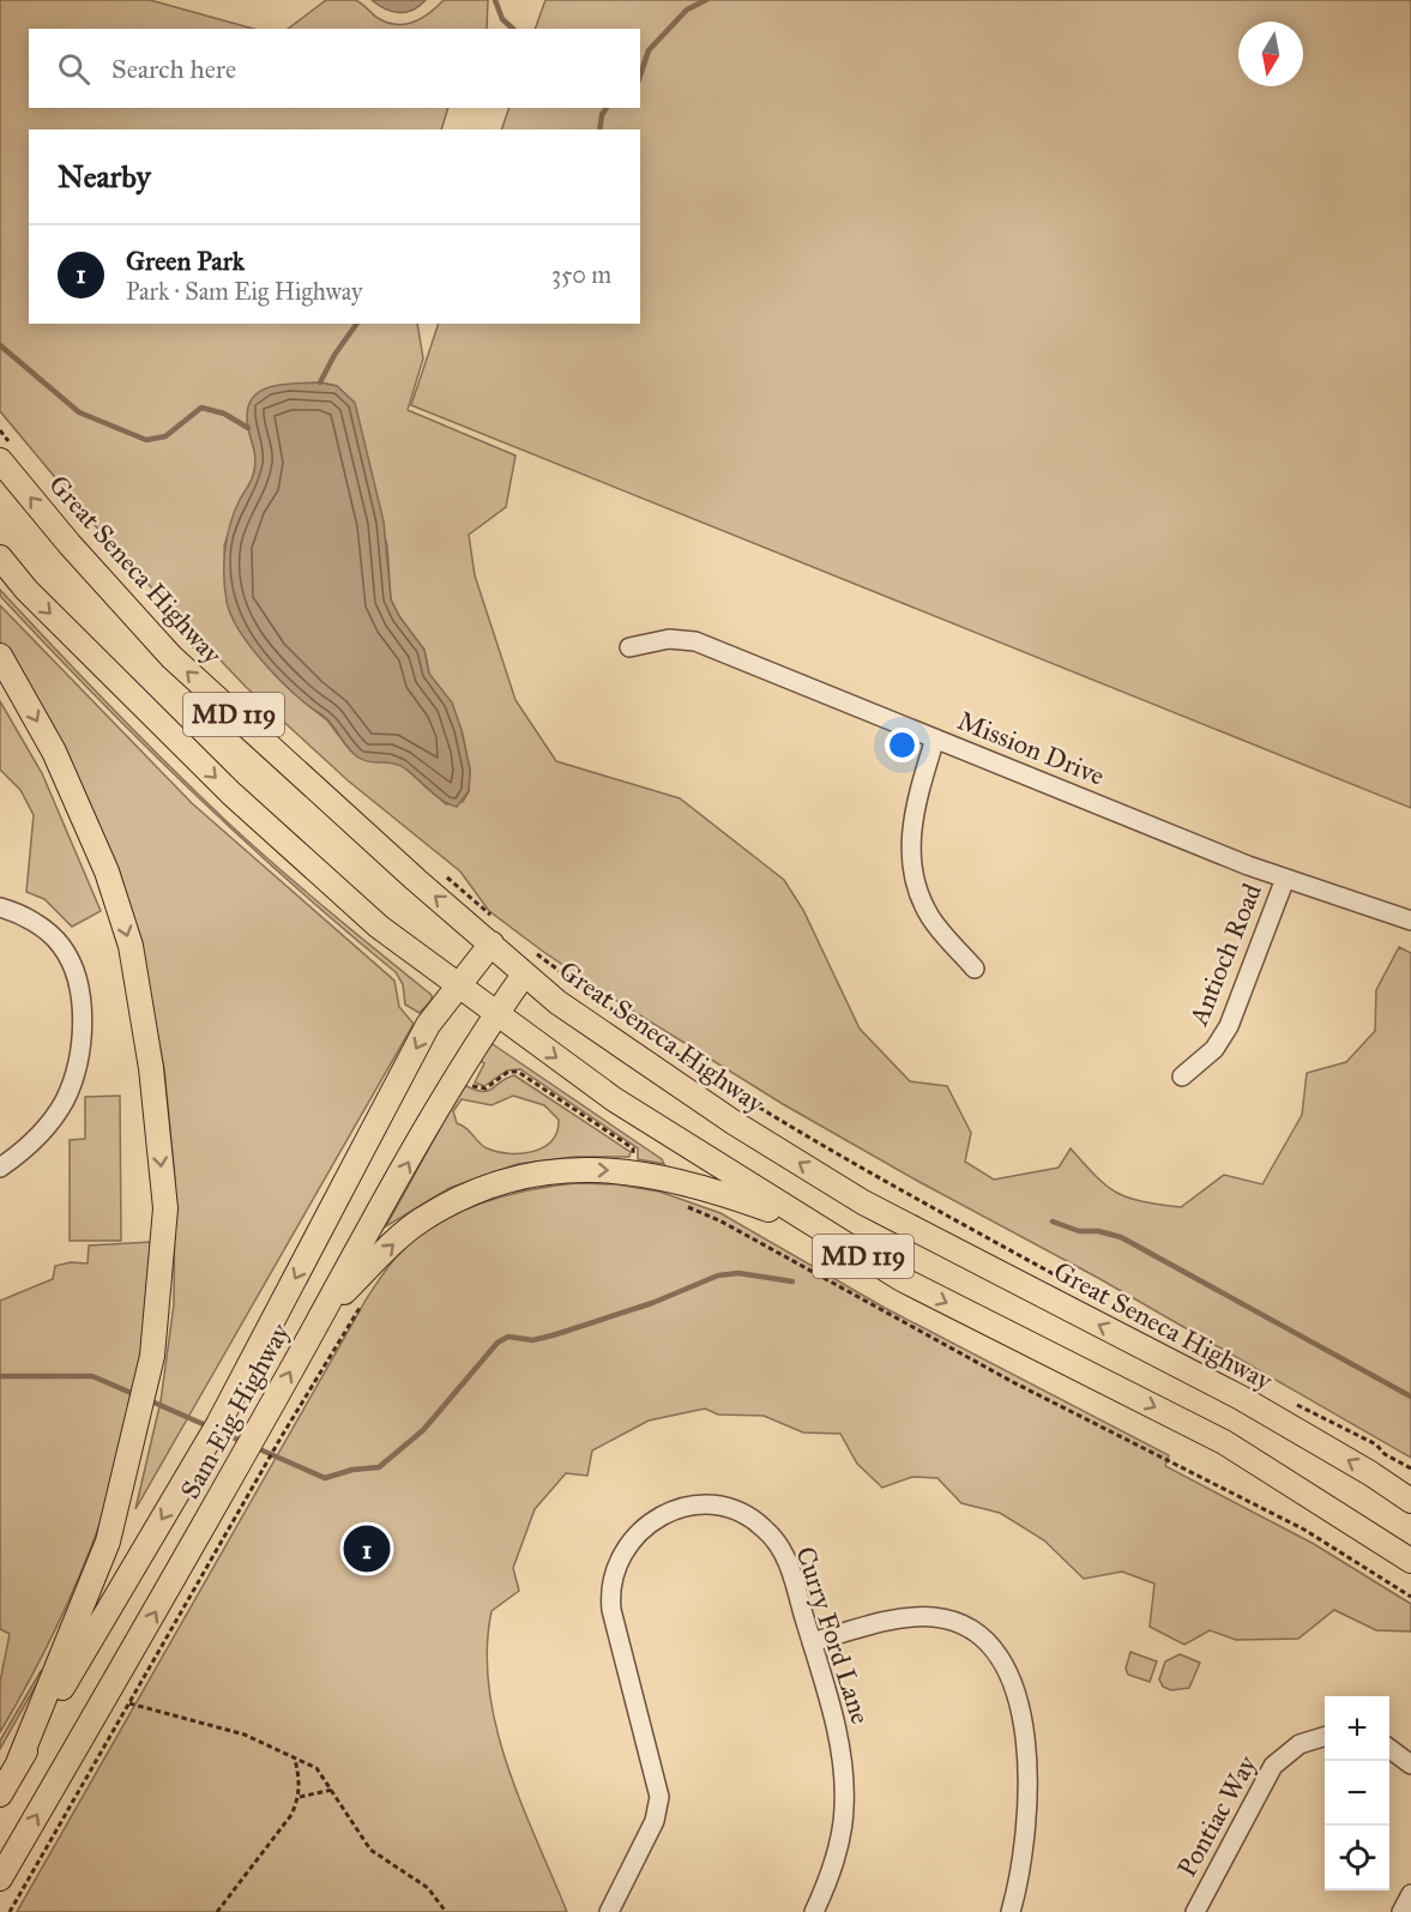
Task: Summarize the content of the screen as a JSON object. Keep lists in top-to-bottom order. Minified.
{"streets":{"main road":["Great Seneca Highway","MD 119","Sam Eig Highway"],"street":["Mission Drive","Antioch Road","Curry Ford Lane","Pontiac Way"]},"crossings":[["Great Seneca Highway","Sam Eig Highway"],["MD 119","Sam Eig Highway"],["Mission Drive","Antioch Road"]],"north":"bottom","page":{"search":"Search here","heading":"Nearby","list":[{"mark":"1","name":"Green Park","note":"Park · Sam Eig Highway","value":"350 m"}],"pins":"1","map_buttons":["+","−"]}}
